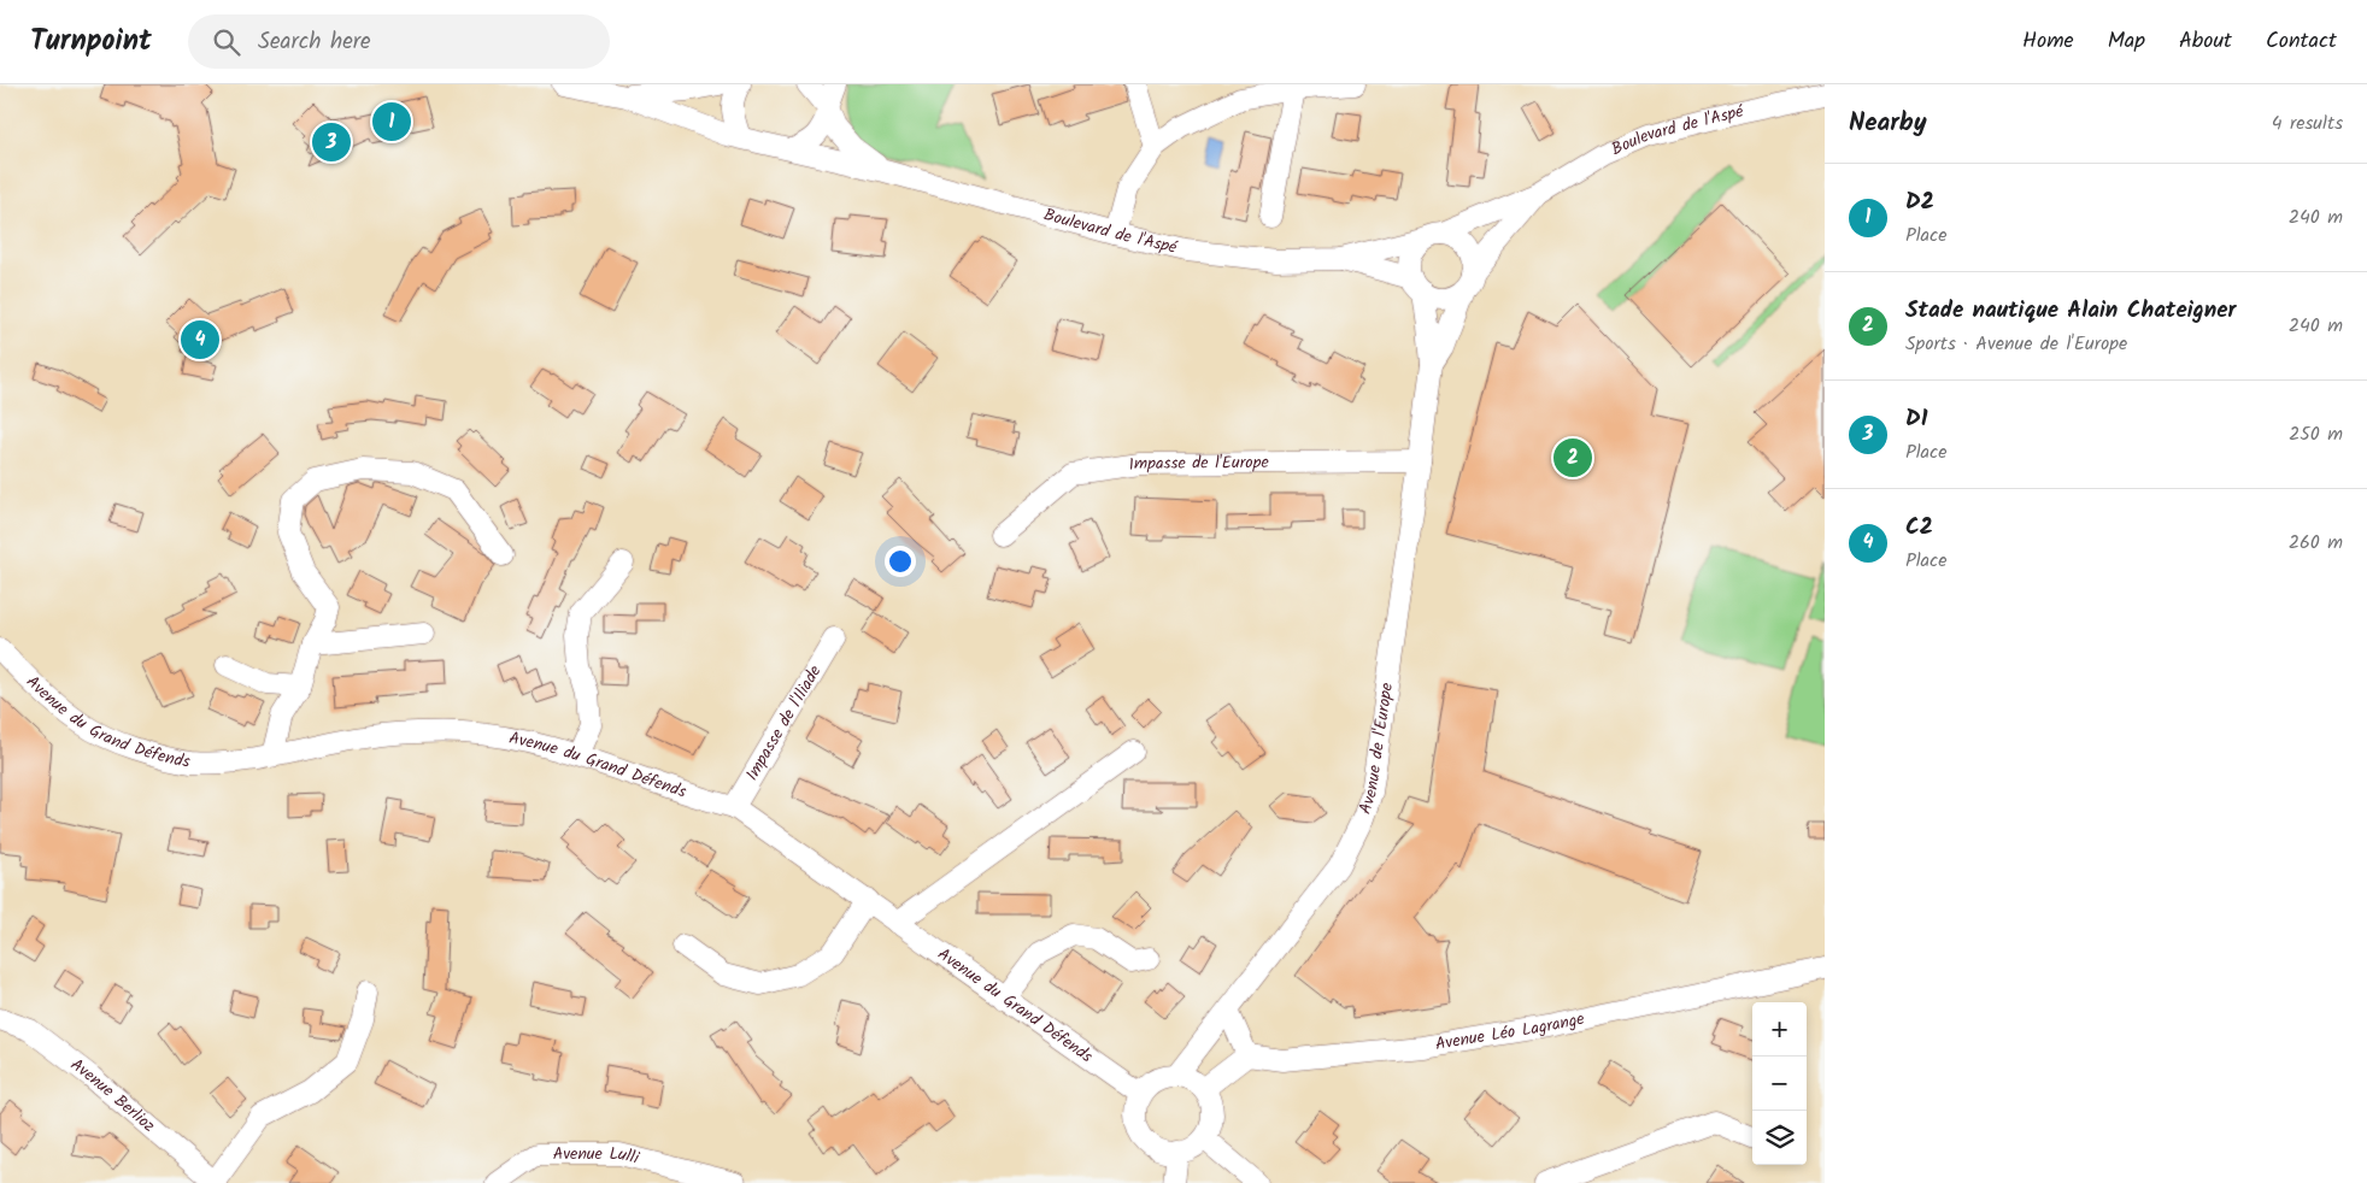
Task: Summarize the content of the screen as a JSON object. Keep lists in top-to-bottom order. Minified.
{"streets":{"street":["Boulevard de l'Aspé","Impasse de l'Europe","Avenue du Grand Défends","Impasse de l'Iliade","Avenue de l'Europe","Avenue Léo Lagrange","Avenue Berlioz","Avenue Lulli"]},"crossings":[["Boulevard de l'Aspé","Avenue de l'Europe"],["Impasse de l'Europe","Avenue de l'Europe"],["Avenue du Grand Défends","Impasse de l'Iliade"],["Avenue du Grand Défends","Avenue de l'Europe"]],"page":{"header":"Turnpoint","search":"Search here","nav":["Home","Map","About","Contact"],"heading":["Nearby","4 results"],"pins":["1","3","4","2"],"list":[{"mark":"1","name":"D2","note":"Place","value":"240 m"},{"mark":"2","name":"Stade nautique Alain Chateigner","note":"Sports · Avenue de l'Europe","value":"240 m"},{"mark":"3","name":"D1","note":"Place","value":"250 m"},{"mark":"4","name":"C2","note":"Place","value":"260 m"}],"map_buttons":["+","−"]}}
